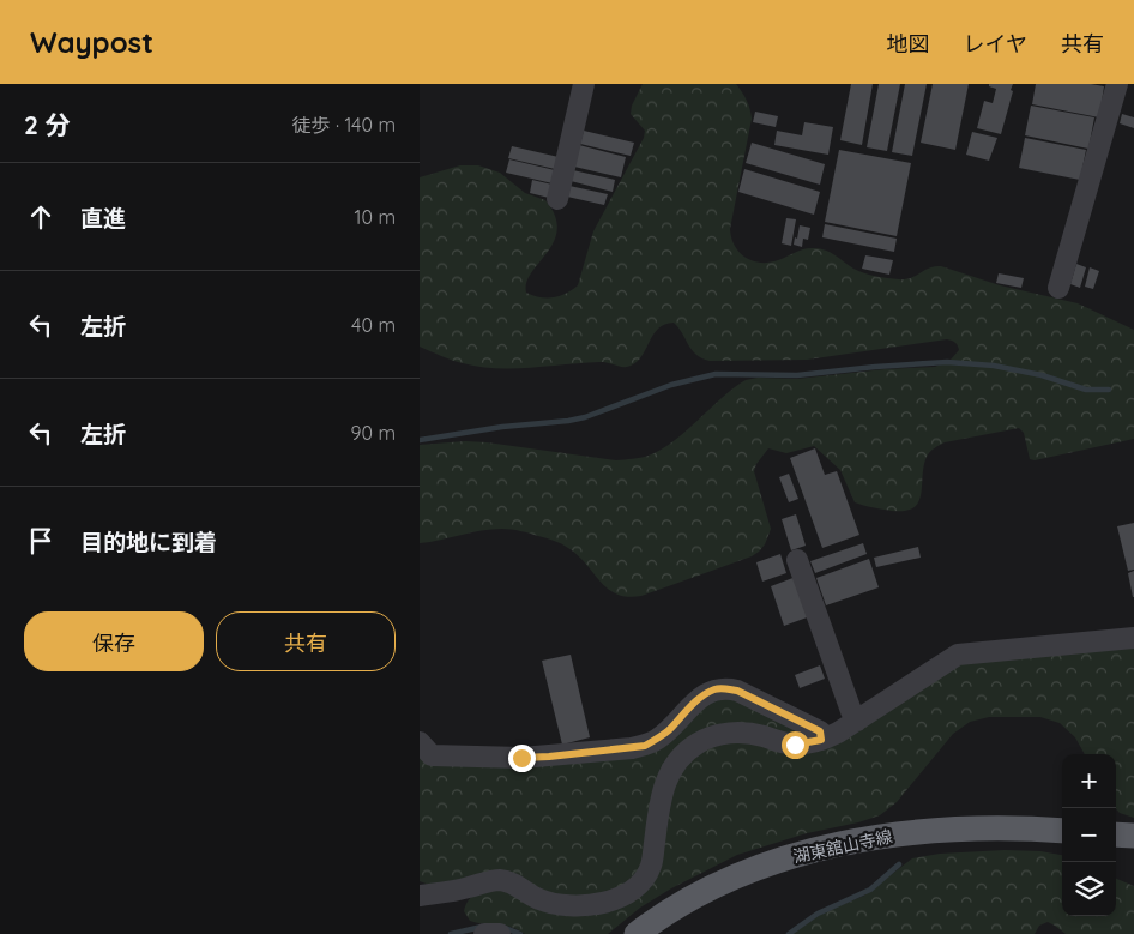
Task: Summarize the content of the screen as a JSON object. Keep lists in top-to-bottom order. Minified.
{"streets":{"main road":["湖東舘山寺線"]},"page":{"header":"Waypost","nav":["地図","レイヤ","共有"],"heading":["2 分","徒歩 · 140 m"],"list":[["直進","10 m"],["左折","40 m"],["左折","90 m"],"目的地に到着"],"buttons":["保存","共有"],"map_buttons":["+","−"]}}
